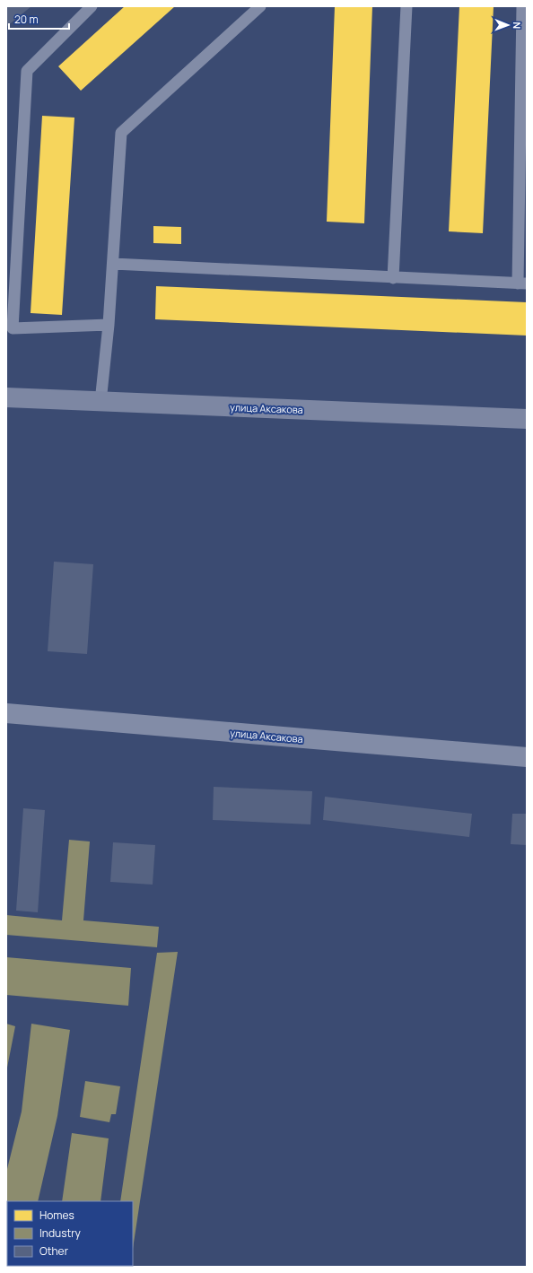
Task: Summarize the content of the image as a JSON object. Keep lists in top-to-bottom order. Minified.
{"streets":{"main road":["улица Аксакова"]},"legend":["Homes","Industry","Other"],"scale_bar":"20 m","north":"right"}
